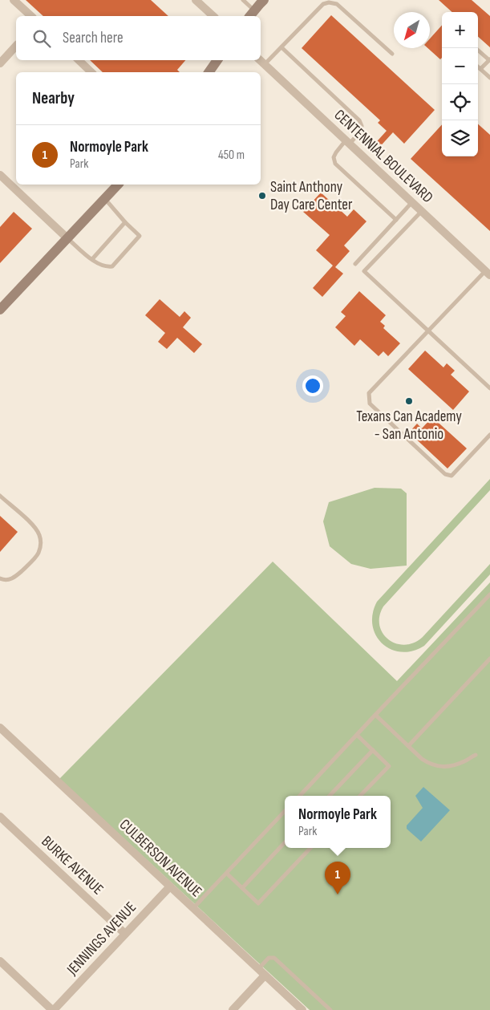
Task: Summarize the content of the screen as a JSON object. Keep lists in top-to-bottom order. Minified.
{"streets":{"street":["CENTENNIAL BOULEVARD","CULBERSON AVENUE","BURKE AVENUE","JENNINGS AVENUE"]},"crossings":[["CULBERSON AVENUE","JENNINGS AVENUE"],["BURKE AVENUE","JENNINGS AVENUE"]],"places":["Saint Anthony Day Care Center","Texans Can Academy - San Antonio"],"north":"bottom left","page":{"map_buttons":["+","−"],"search":"Search here","heading":"Nearby","list":[{"mark":"1","name":"Normoyle Park","note":"Park","value":"450 m"}],"popup":["Normoyle Park","Park"],"pins":"1"}}
